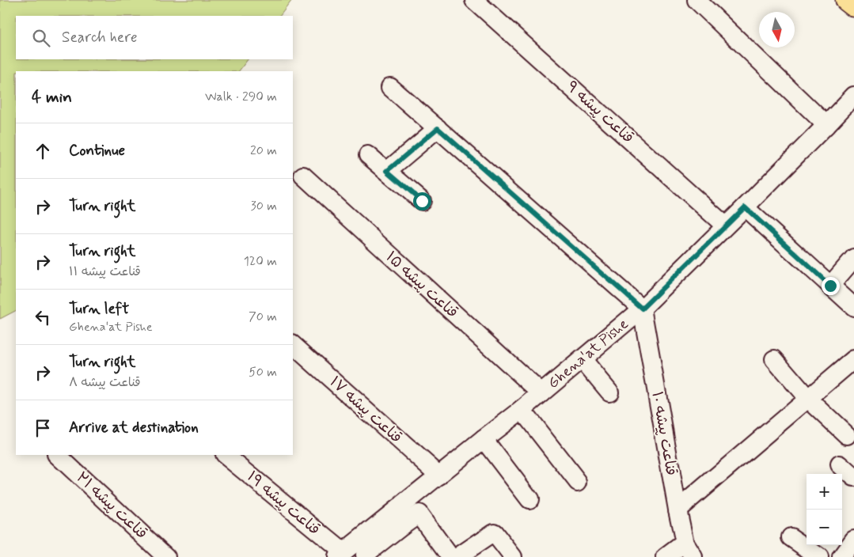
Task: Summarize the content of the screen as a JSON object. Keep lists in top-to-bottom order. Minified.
{"streets":{"street":["قناعت پیشه ۹","قناعت پیشه ۱۵","Ghena'at Pishe","قناعت پیشه ۱۷","قناعت پیشه ۱۰","قناعت پیشه ۱۹","قناعت پیشه ۲۱"]},"crossings":[["قناعت پیشه ۹","Ghena'at Pishe"],["قناعت پیشه ۱۵","Ghena'at Pishe"],["Ghena'at Pishe","قناعت پیشه ۱۷"],["Ghena'at Pishe","قناعت پیشه ۱۰"],["Ghena'at Pishe","قناعت پیشه ۱۹"]],"north":"bottom","page":{"search":"Search here","heading":["4 min","Walk · 290 m"],"list":[["Continue","20 m"],["Turn right","30 m"],["Turn right","قناعت پیشه ۱۱","120 m"],["Turn left","Ghena'at Pishe","70 m"],["Turn right","قناعت پیشه ۸","50 m"],"Arrive at destination"],"map_buttons":["+","−"]}}
